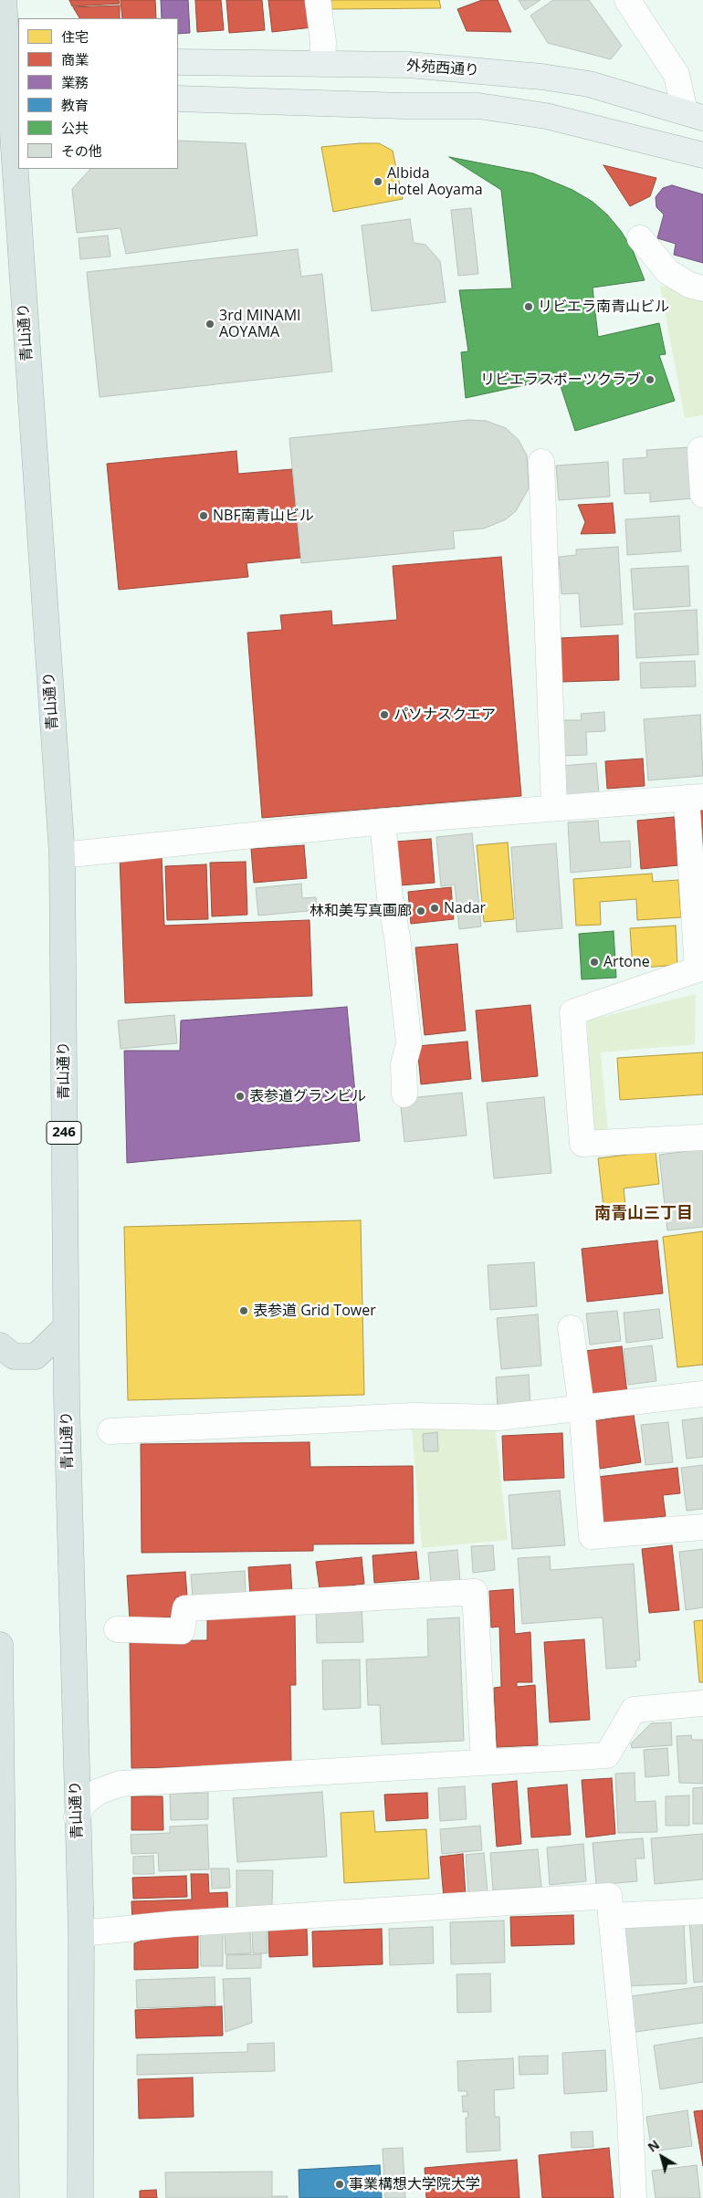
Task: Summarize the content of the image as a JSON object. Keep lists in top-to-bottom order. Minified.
{"streets":{"highway":["青山通り","246"],"main road":["外苑西通り"]},"districts":["南青山三丁目"],"places":["Albida Hotel Aoyama","リビエラ南青山ビル","3rd MINAMI AOYAMA","リビエラスポーツクラブ","NBF南青山ビル","パソナスクエア","Nadar","林和美写真画廊","Artone","表参道グランビル","表参道 Grid Tower","事業構想大学院大学"],"legend":["住宅","商業","業務","教育","公共","その他"],"north":"top left"}
